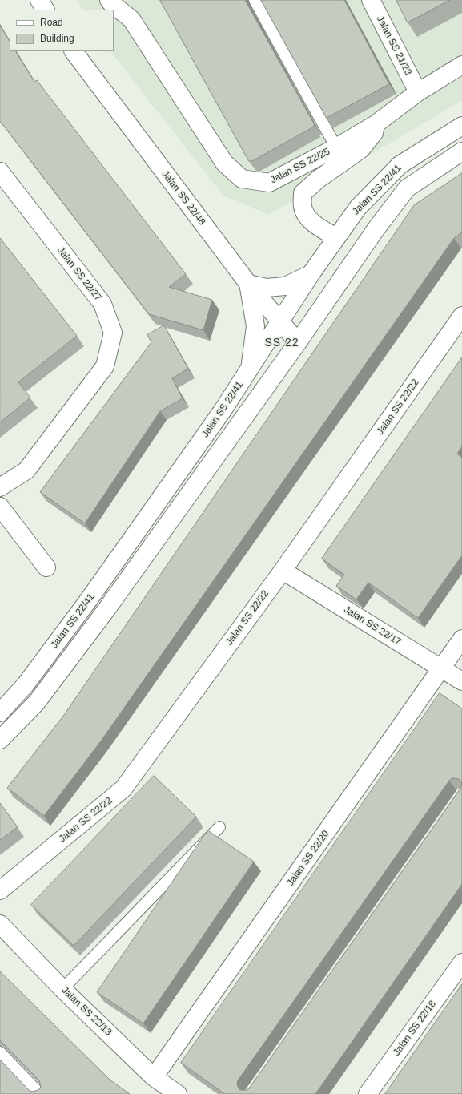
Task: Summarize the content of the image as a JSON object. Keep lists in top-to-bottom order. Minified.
{"streets":{"street":["Jalan SS 21/23","Jalan SS 22/25","Jalan SS 22/41","Jalan SS 22/48","Jalan SS 22/27","Jalan SS 22/22","Jalan SS 22/17","Jalan SS 22/20","Jalan SS 22/13","Jalan SS 22/18"]},"crossings":[["Jalan SS 21/23","Jalan SS 22/25"],["Jalan SS 22/41","Jalan SS 22/48"],["Jalan SS 22/22","Jalan SS 22/17"],["Jalan SS 22/17","Jalan SS 22/20"],["Jalan SS 22/20","Jalan SS 22/13"]],"districts":["SS 22"],"legend":["Road","Building"]}
